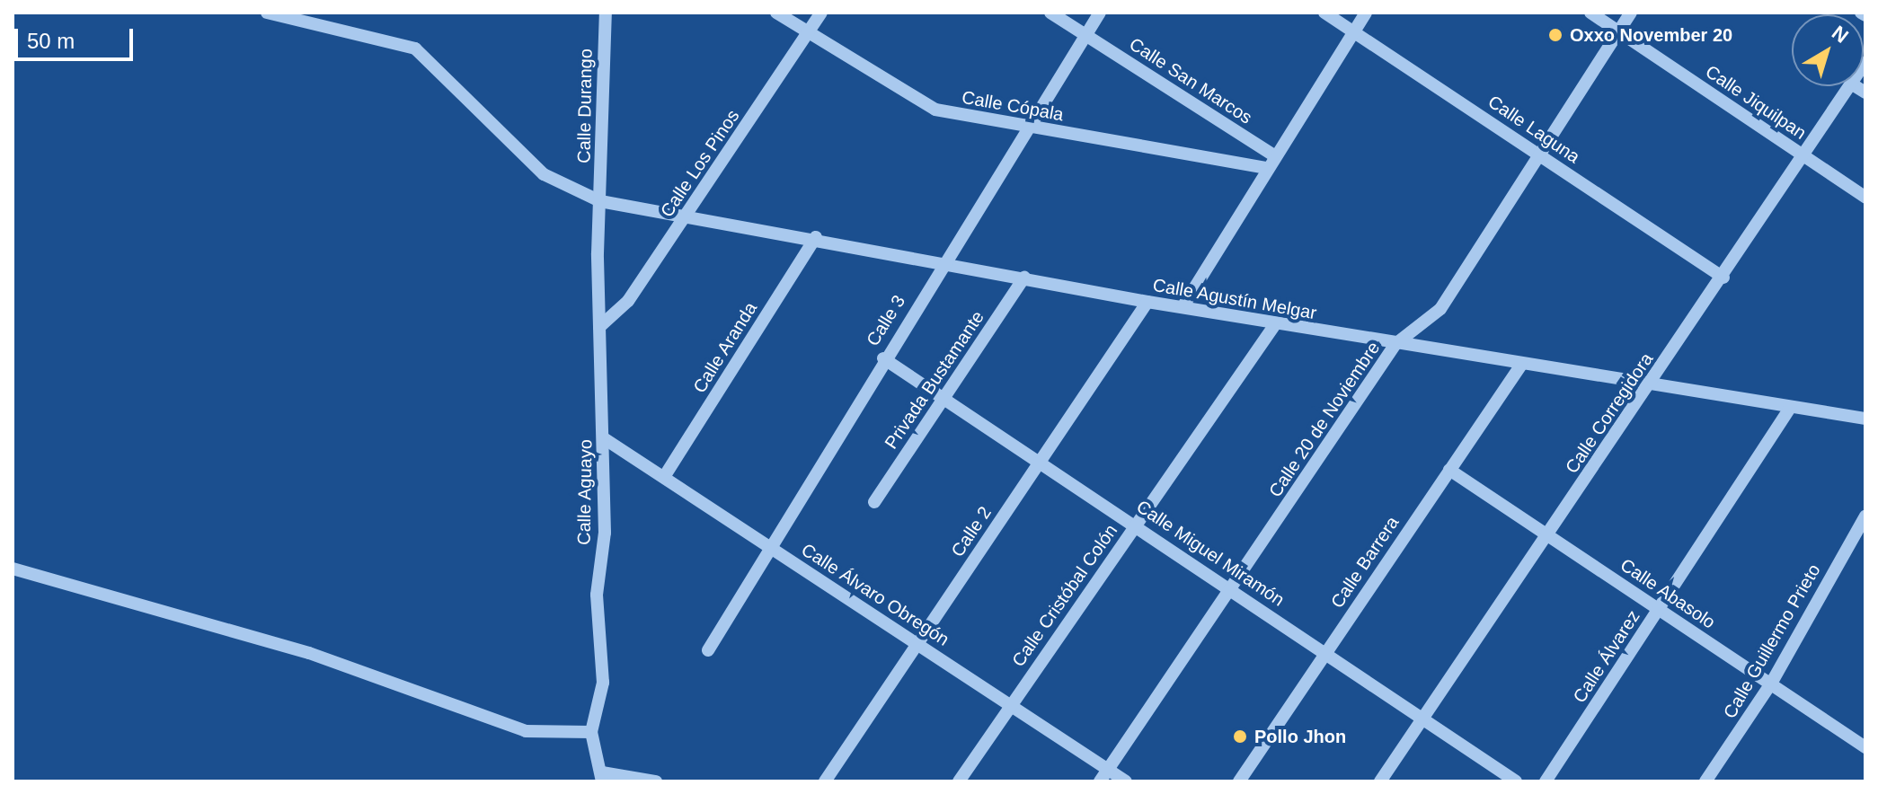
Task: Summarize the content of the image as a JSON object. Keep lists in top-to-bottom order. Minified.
{"streets":{"street":["Calle San Marcos","Calle Jiquilpan","Calle Durango","Calle Cópala","Calle Laguna","Calle Los Pinos","Calle Agustín Melgar","Calle 3","Calle Aranda","Privada Bustamante","Calle Corregidora","Calle 20 de Noviembre","Calle Aguayo","Calle 2","Calle Miguel Miramón","Calle Barrera","Calle Abasolo","Calle Álvaro Obregón","Calle Cristóbal Colón","Calle Guillermo Prieto","Calle Álvarez"]},"crossings":[["Calle San Marcos","Calle 3"],["Calle Jiquilpan","Calle Corregidora"],["Calle Jiquilpan","Calle 20 de Noviembre"],["Calle Durango","Calle Agustín Melgar"],["Calle Durango","Calle Aguayo"],["Calle Cópala","Calle Los Pinos"],["Calle Cópala","Calle 3"],["Calle Laguna","Calle Corregidora"],["Calle Laguna","Calle 20 de Noviembre"],["Calle Los Pinos","Calle Agustín Melgar"],["Calle Los Pinos","Calle Aguayo"],["Calle Agustín Melgar","Calle 3"],["Calle Agustín Melgar","Calle Aranda"],["Calle Agustín Melgar","Privada Bustamante"],["Calle Agustín Melgar","Calle Corregidora"],["Calle Agustín Melgar","Calle 20 de Noviembre"],["Calle Agustín Melgar","Calle Aguayo"],["Calle Agustín Melgar","Calle 2"],["Calle Agustín Melgar","Calle Barrera"],["Calle Agustín Melgar","Calle Cristóbal Colón"],["Calle Agustín Melgar","Calle Álvarez"],["Calle 3","Calle Miguel Miramón"],["Calle 3","Calle Álvaro Obregón"],["Calle Aranda","Calle Álvaro Obregón"],["Privada Bustamante","Calle Miguel Miramón"],["Calle Corregidora","Calle Miguel Miramón"],["Calle Corregidora","Calle Abasolo"],["Calle 20 de Noviembre","Calle Miguel Miramón"],["Calle 20 de Noviembre","Calle Álvaro Obregón"],["Calle Aguayo","Calle Álvaro Obregón"],["Calle 2","Calle Miguel Miramón"],["Calle 2","Calle Álvaro Obregón"],["Calle Miguel Miramón","Calle Barrera"],["Calle Miguel Miramón","Calle Cristóbal Colón"],["Calle Barrera","Calle Abasolo"],["Calle Abasolo","Calle Guillermo Prieto"],["Calle Abasolo","Calle Álvarez"],["Calle Álvaro Obregón","Calle Cristóbal Colón"]],"places":["Oxxo November 20","Pollo Jhon"],"scale_bar":"50 m","north":"top right"}
